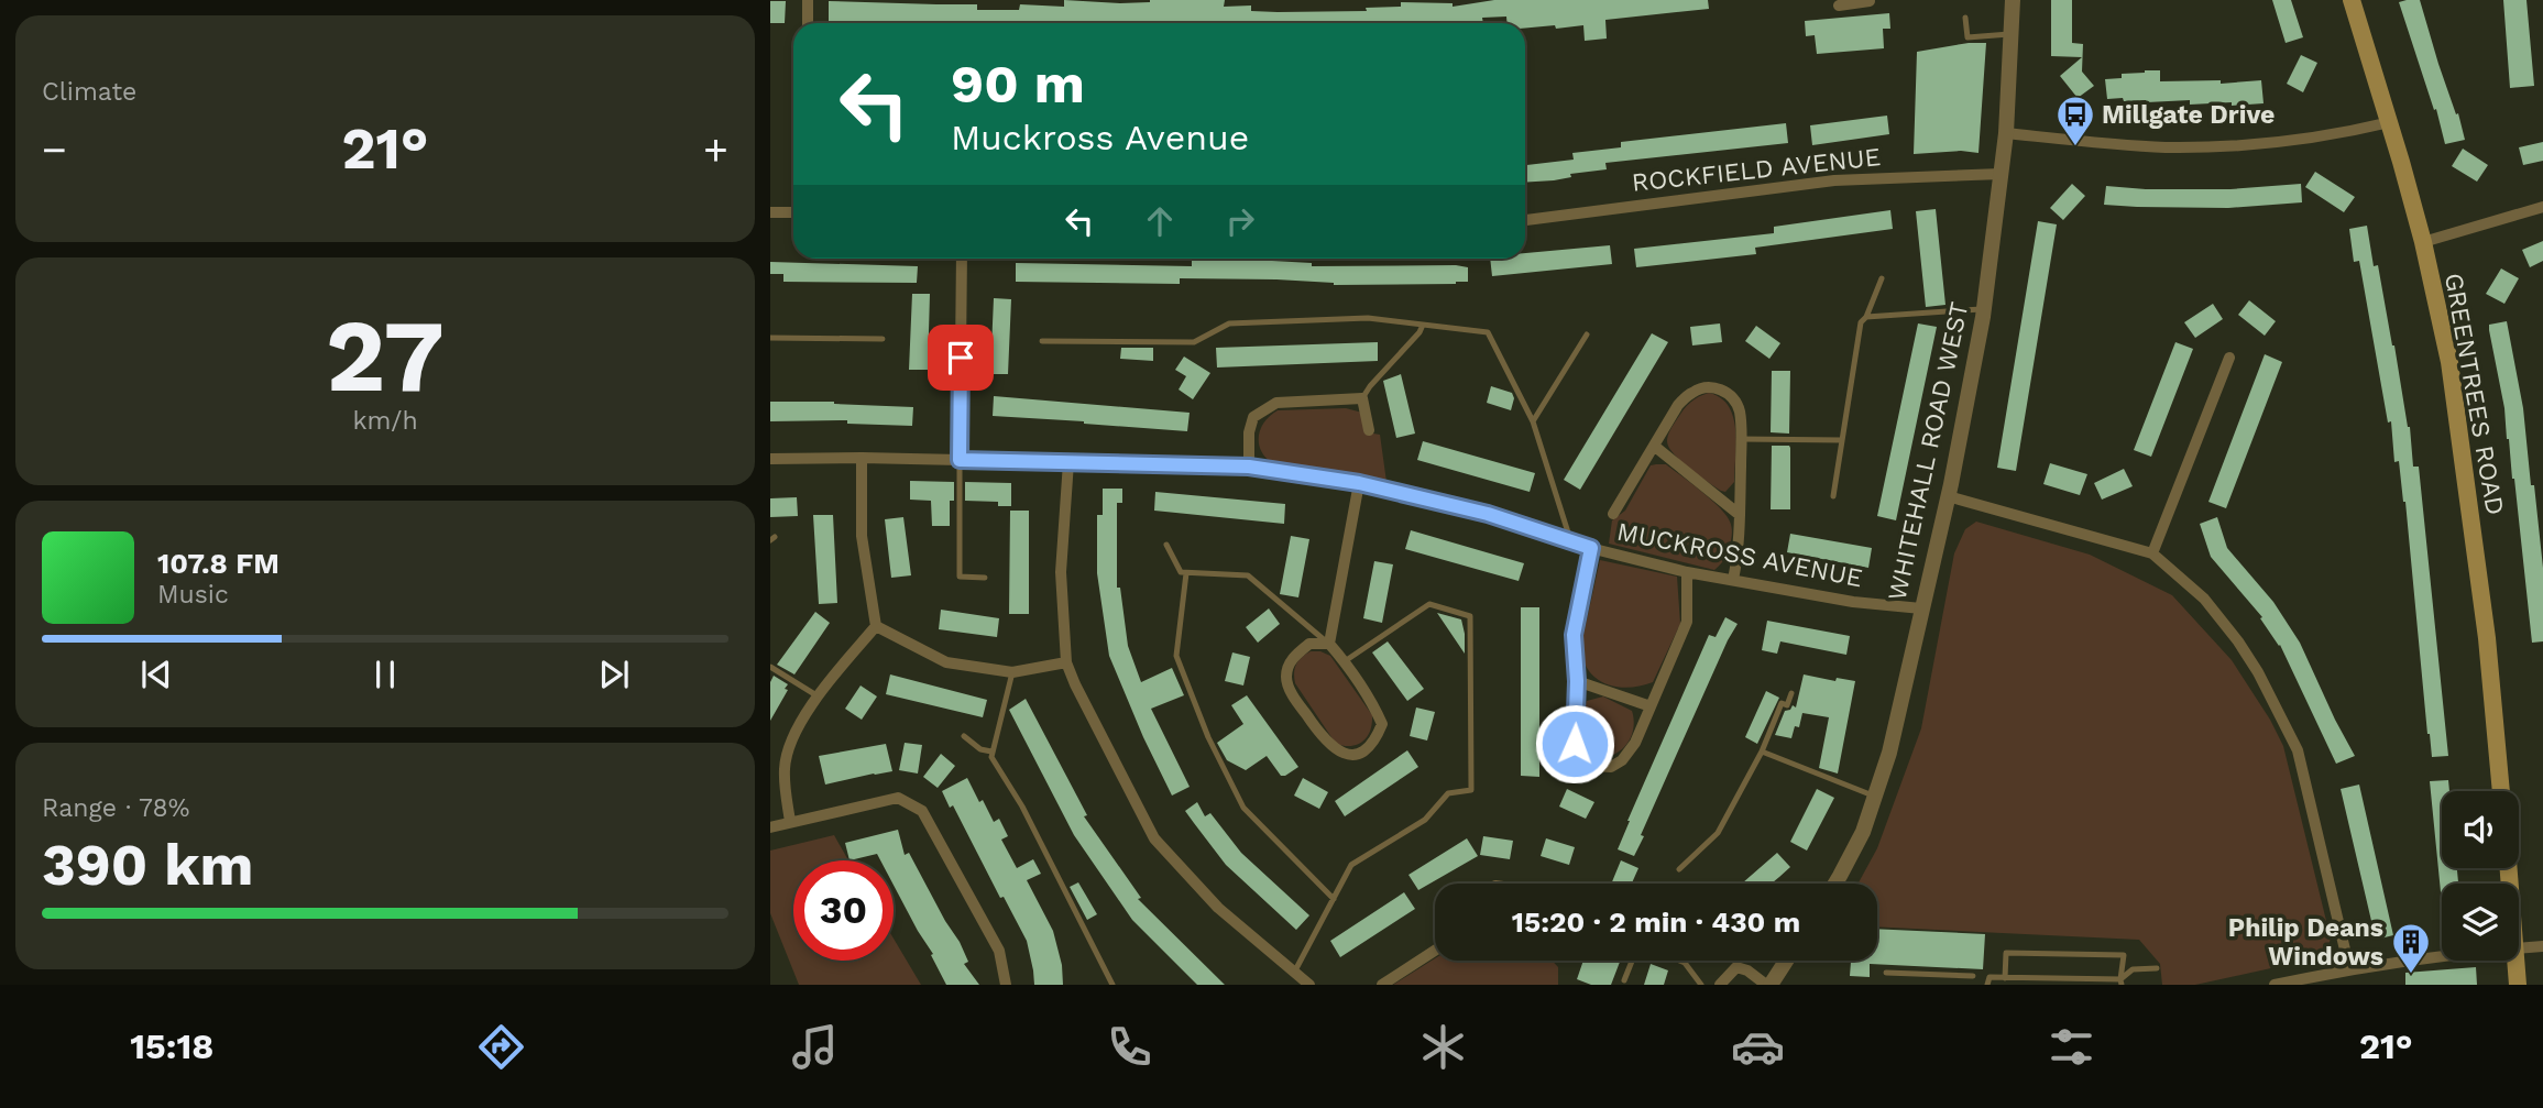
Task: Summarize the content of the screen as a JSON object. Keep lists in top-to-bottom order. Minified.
{"streets":{"main road":["GREENTREES ROAD"],"street":["ROCKFIELD AVENUE","WHITEHALL ROAD WEST","MUCKROSS AVENUE"]},"crossings":[["ROCKFIELD AVENUE","WHITEHALL ROAD WEST"],["WHITEHALL ROAD WEST","MUCKROSS AVENUE"]],"places":{"bus stop":["Millgate Drive"],"building":["Philip Deans Windows"]},"page":{"tile":["Climate",["27","km/h"],["Range · 78%","390 km"]],"turn":["90 m","Muckross Avenue"],"heat":["−","21°","+"],"song":["107.8 FM","Music"],"limit":"30","trip":"15:20 · 2 min · 430 m","tabs":["15:18","21°"]}}
